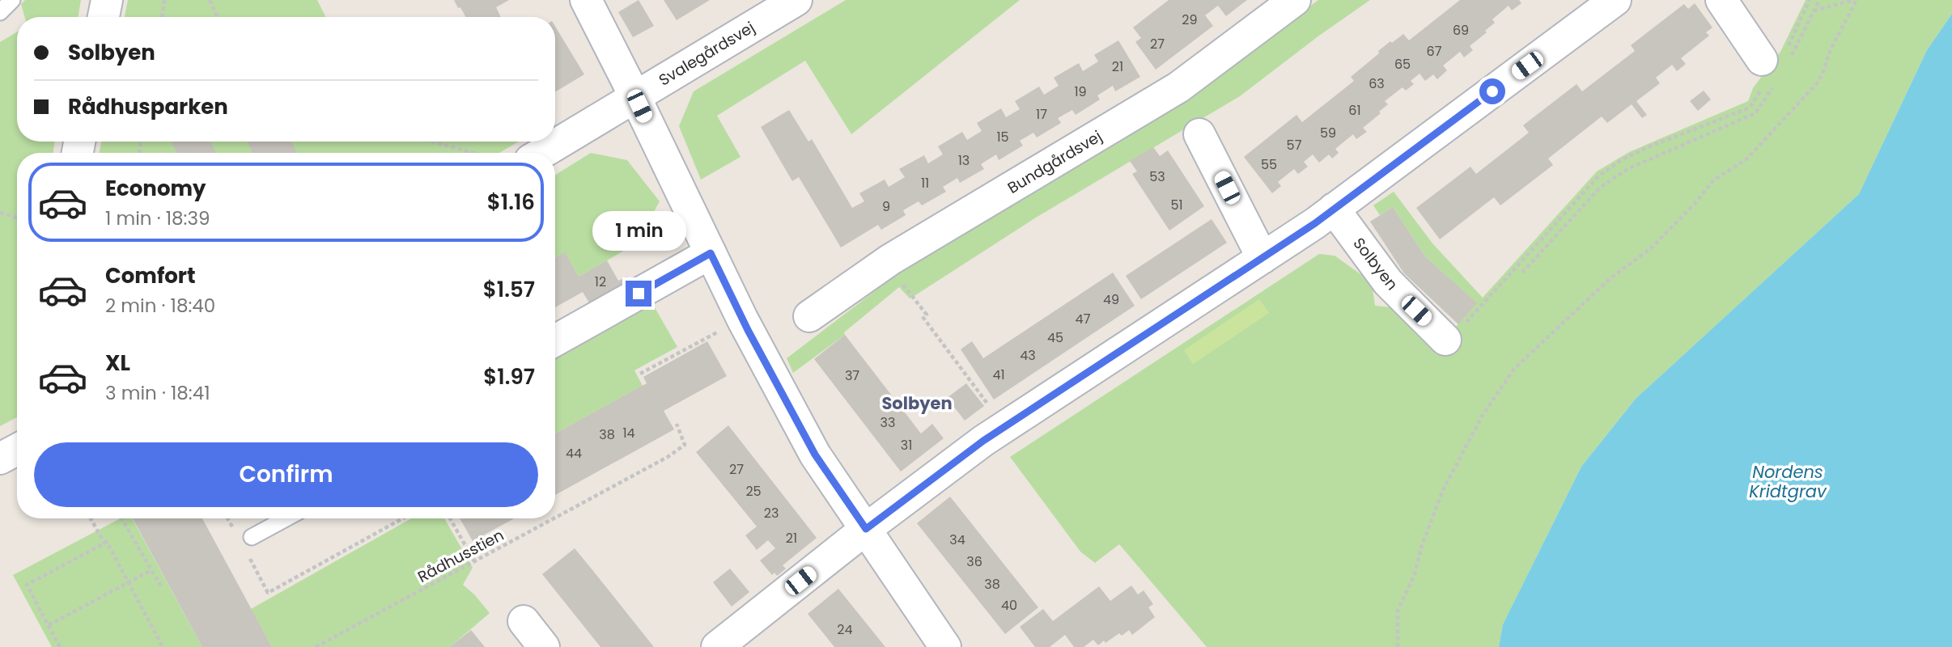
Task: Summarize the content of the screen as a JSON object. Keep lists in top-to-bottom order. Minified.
{"streets":{"street":["Svalegårdsvej","Bundgårdsvej","Solbyen"],"path":["Rådhusstien"]},"districts":["Solbyen"],"water":["Nordens Kridtgrav"],"house_numbers":["29","69","27","67","65","21","63","19","61","17","59","15","57","13","55","53","11","51","9","12","49","47","45","43","41","37","33","14","38","31","44","27","25","23","21","34","36","38","40","24"],"page":{"banner":["Solbyen","Rådhusparken"],"list":[{"name":"Economy","note":"1 min · 18:39","value":"$1.16"},{"name":"Comfort","note":"2 min · 18:40","value":"$1.57"},{"name":"XL","note":"3 min · 18:41","value":"$1.97"}],"bubble":"1 min","buttons":"Confirm"}}
